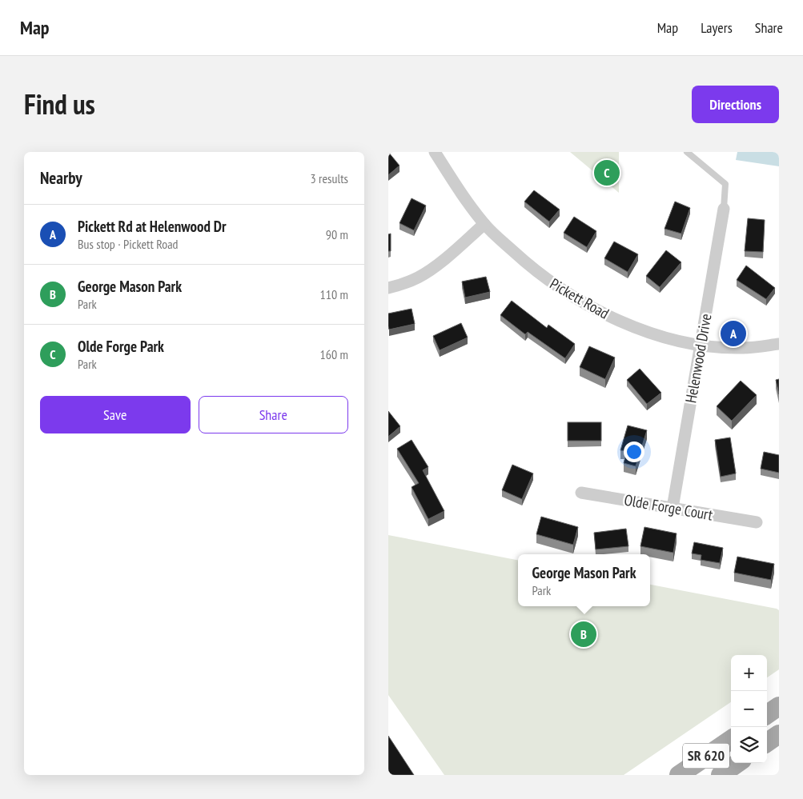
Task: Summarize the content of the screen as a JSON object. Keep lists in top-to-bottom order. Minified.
{"streets":{"main road":["SR 620"],"street":["Pickett Road","Helenwood Drive","Olde Forge Court"]},"crossings":[["Pickett Road","Helenwood Drive"],["Helenwood Drive","Olde Forge Court"]],"page":{"header":"Map","nav":["Map","Layers","Share"],"title":"Find us","buttons":["Directions",["Save","Share"]],"heading":["Nearby","3 results"],"pins":["C","A","B"],"list":[{"mark":"A","name":"Pickett Rd at Helenwood Dr","note":"Bus stop · Pickett Road","value":"90 m"},{"mark":"B","name":"George Mason Park","note":"Park","value":"110 m"},{"mark":"C","name":"Olde Forge Park","note":"Park","value":"160 m"}],"popup":["George Mason Park","Park"],"map_buttons":["+","−"]}}
